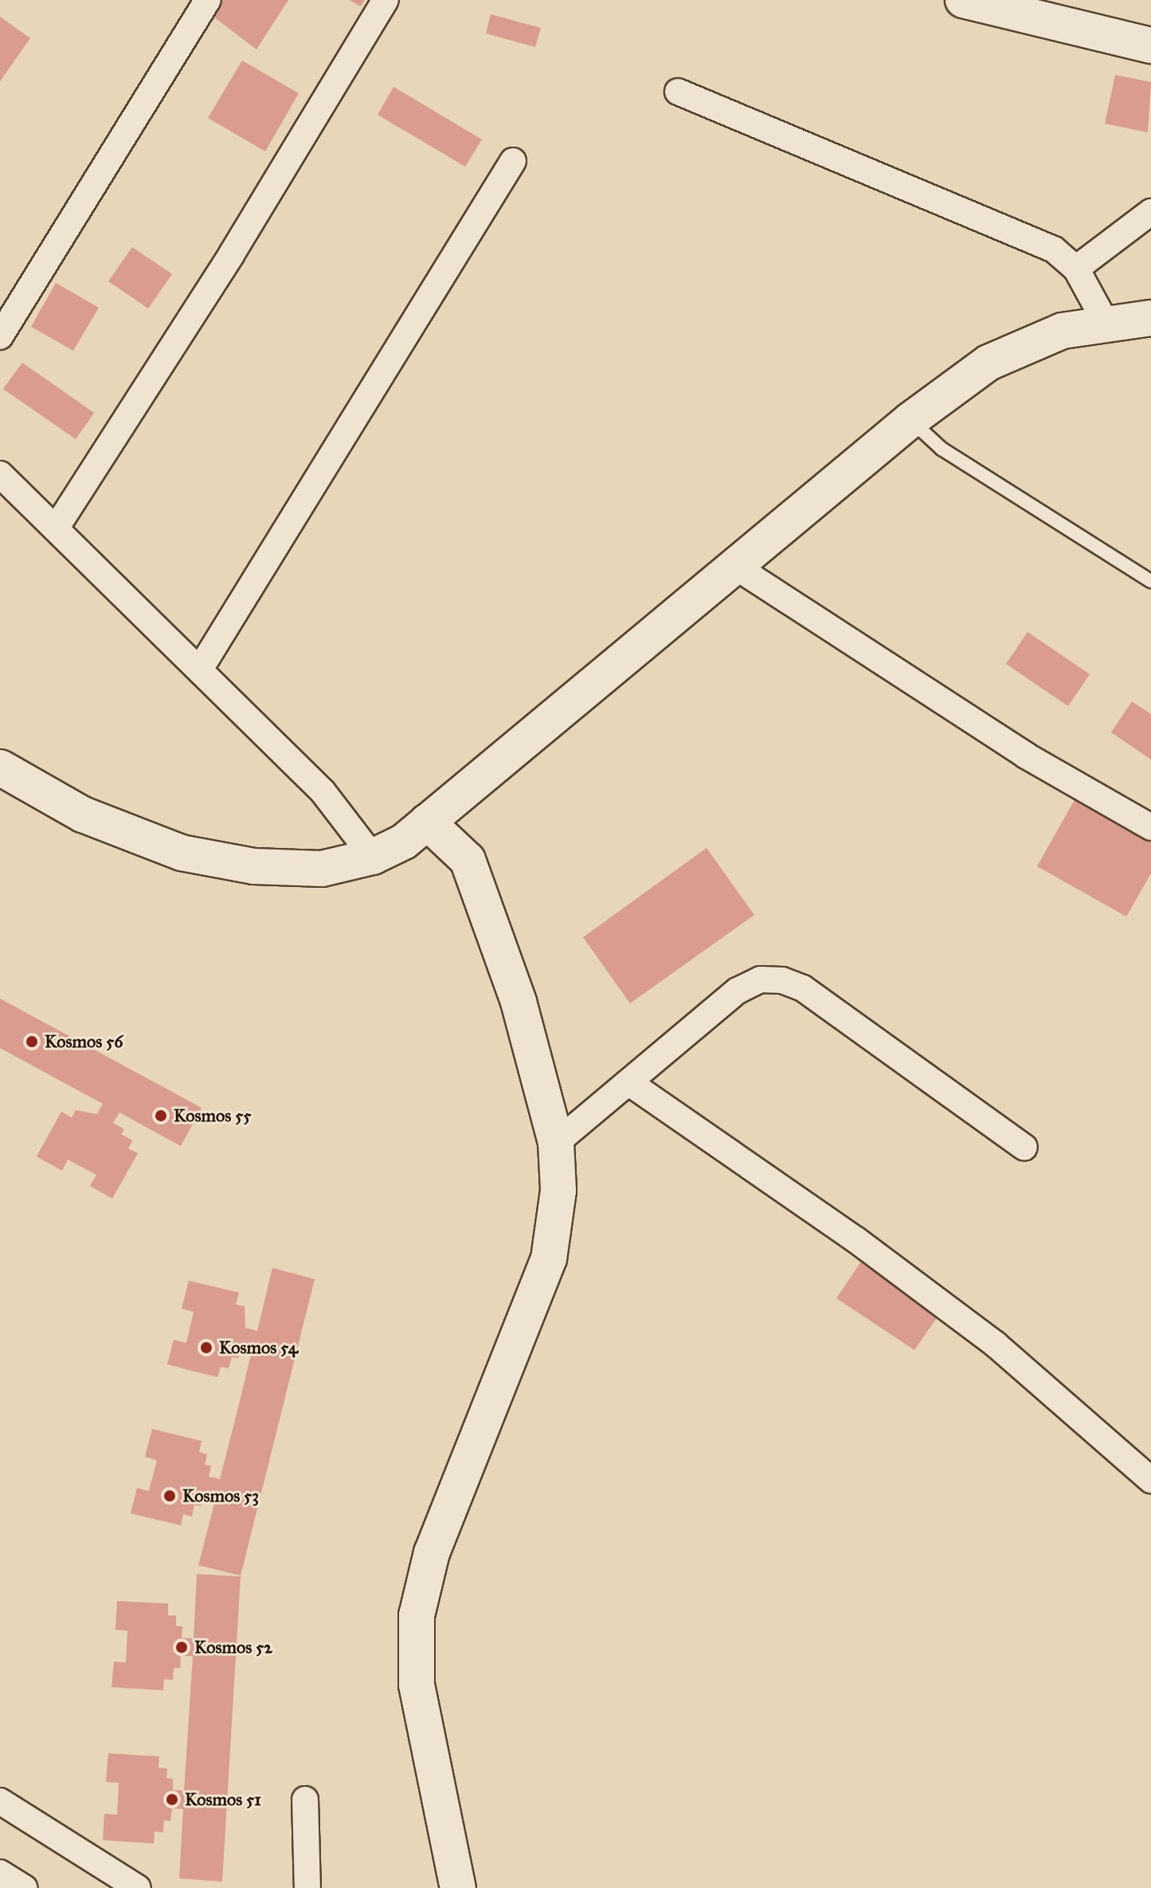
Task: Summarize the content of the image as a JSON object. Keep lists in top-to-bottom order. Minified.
{"places":["Kosmos 56","Kosmos 55","Kosmos 54","Kosmos 53","Kosmos 52","Kosmos 51"]}
